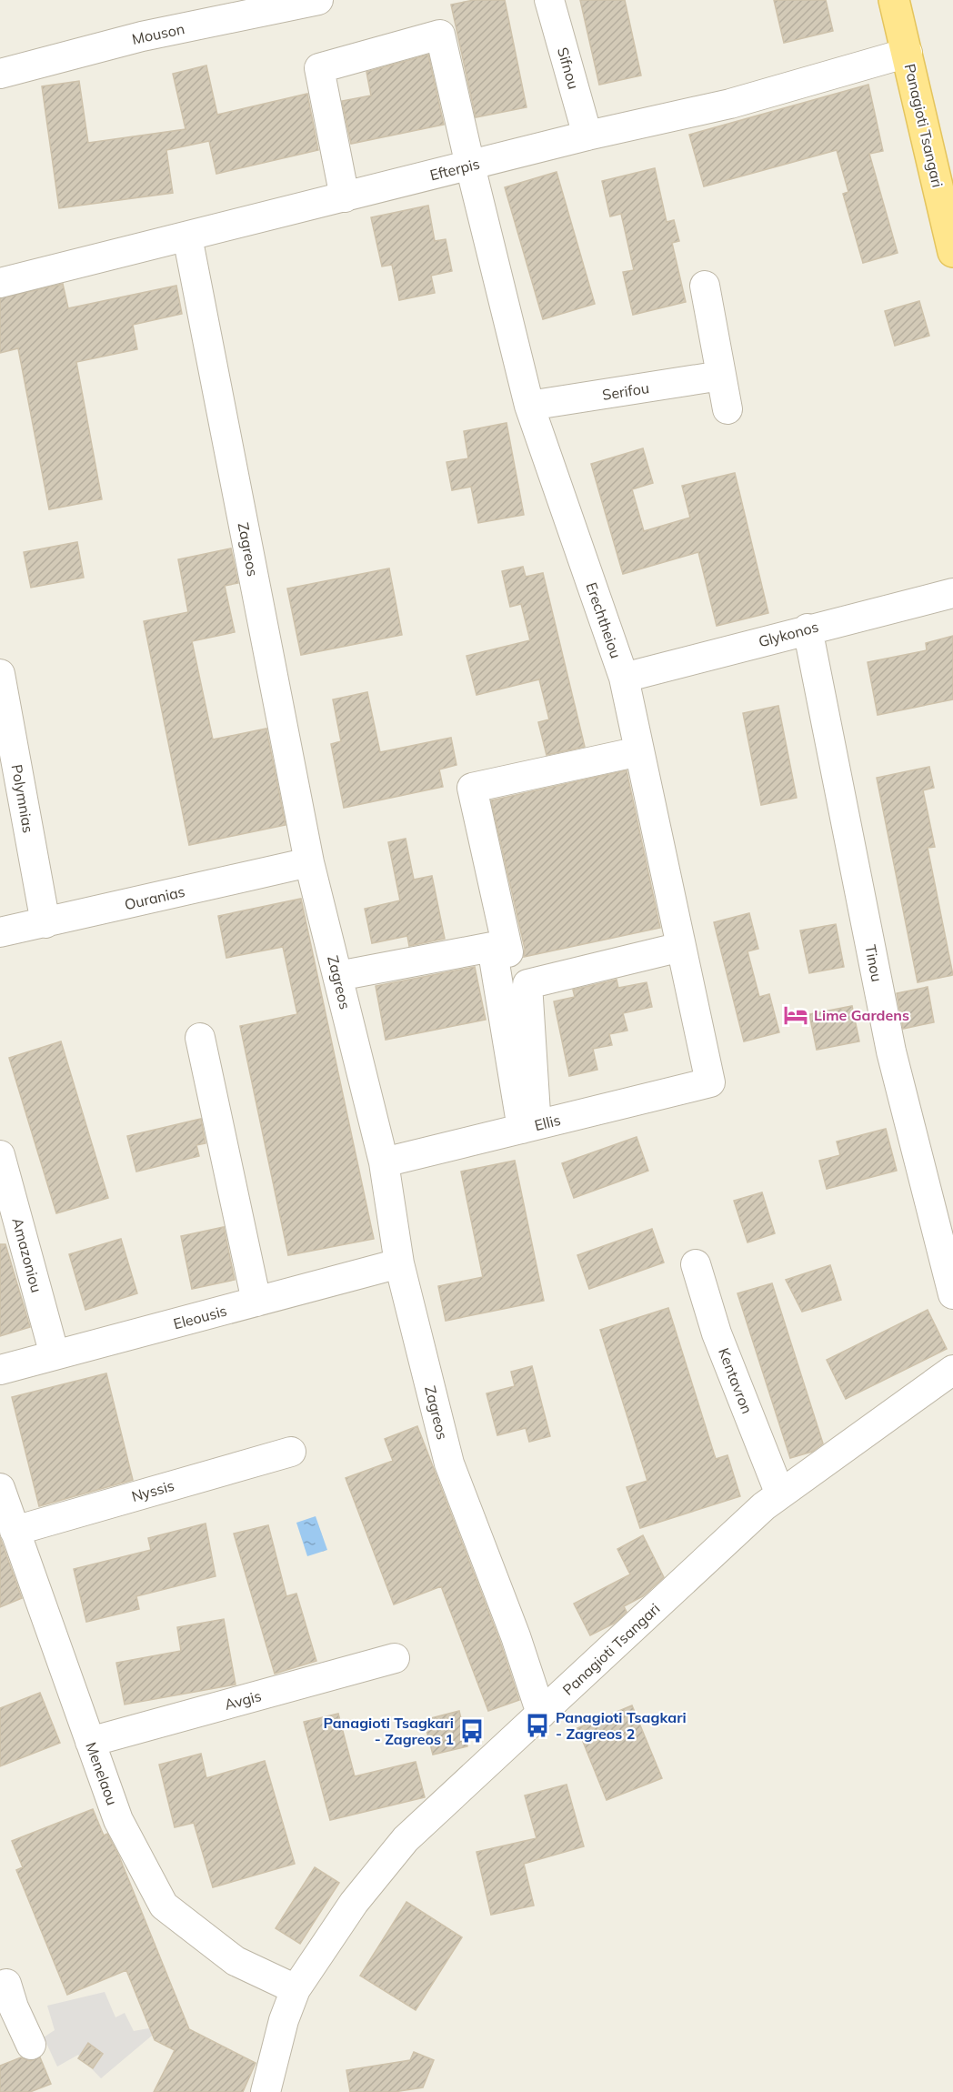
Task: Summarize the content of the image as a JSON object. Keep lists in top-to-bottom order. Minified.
{"streets":{"main road":["Panagioti Tsangari"],"street":["Mouson","Sifnou","Efterpis","Serifou","Zagreos","Erechtheiou","Glykonos","Polymnias","Ouranias","Tinou","Ellis","Amazoniou","Eleousis","Kentavron","Nyssis","Avgis","Menelaou"]},"crossings":[["Sifnou","Efterpis"],["Panagioti Tsangari","Efterpis"],["Panagioti Tsangari","Zagreos"],["Panagioti Tsangari","Kentavron"],["Panagioti Tsangari","Menelaou"],["Efterpis","Zagreos"],["Efterpis","Erechtheiou"],["Serifou","Erechtheiou"],["Zagreos","Ouranias"],["Zagreos","Ellis"],["Zagreos","Eleousis"],["Erechtheiou","Glykonos"],["Erechtheiou","Ellis"],["Glykonos","Tinou"],["Polymnias","Ouranias"],["Amazoniou","Eleousis"],["Nyssis","Menelaou"],["Avgis","Menelaou"]],"places":{"hotel":["Lime Gardens"],"bus stop":["Panagioti Tsagkari - Zagreos 2","Panagioti Tsagkari - Zagreos 1"]}}
